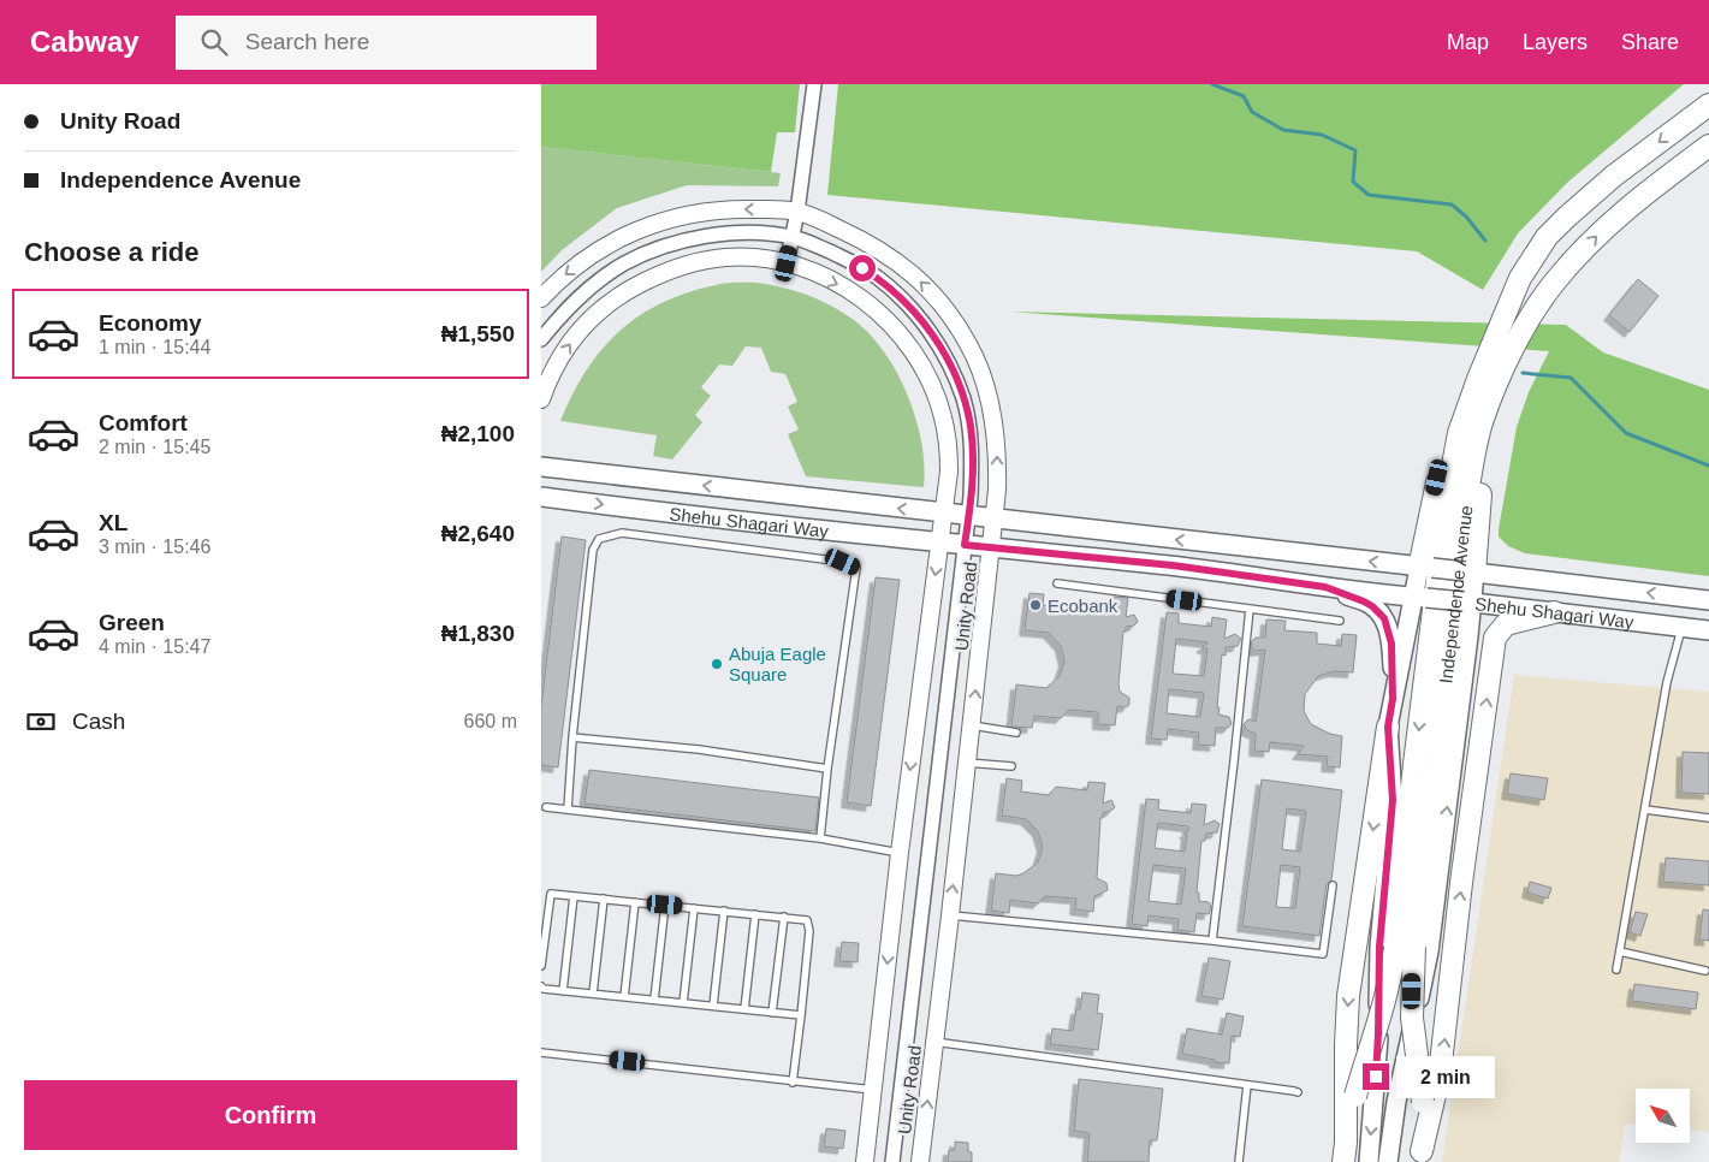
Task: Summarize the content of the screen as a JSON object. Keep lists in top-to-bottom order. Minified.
{"streets":{"main road":["Shehu Shagari Way","Independence Avenue"],"street":["Unity Road"]},"crossings":[["Shehu Shagari Way","Independence Avenue"],["Shehu Shagari Way","Unity Road"]],"places":["Ecobank","Abuja Eagle Square"],"north":"top left","page":{"header":"Cabway","search":"Search here","nav":["Map","Layers","Share"],"banner":["Unity Road","Independence Avenue"],"heading":"Choose a ride","list":[{"name":"Economy","note":"1 min · 15:44","value":"₦1,550"},{"name":"Comfort","note":"2 min · 15:45","value":"₦2,100"},{"name":"XL","note":"3 min · 15:46","value":"₦2,640"},{"name":"Green","note":"4 min · 15:47","value":"₦1,830"}],"pay":["Cash","660 m"],"bubble":"2 min","buttons":"Confirm"}}
